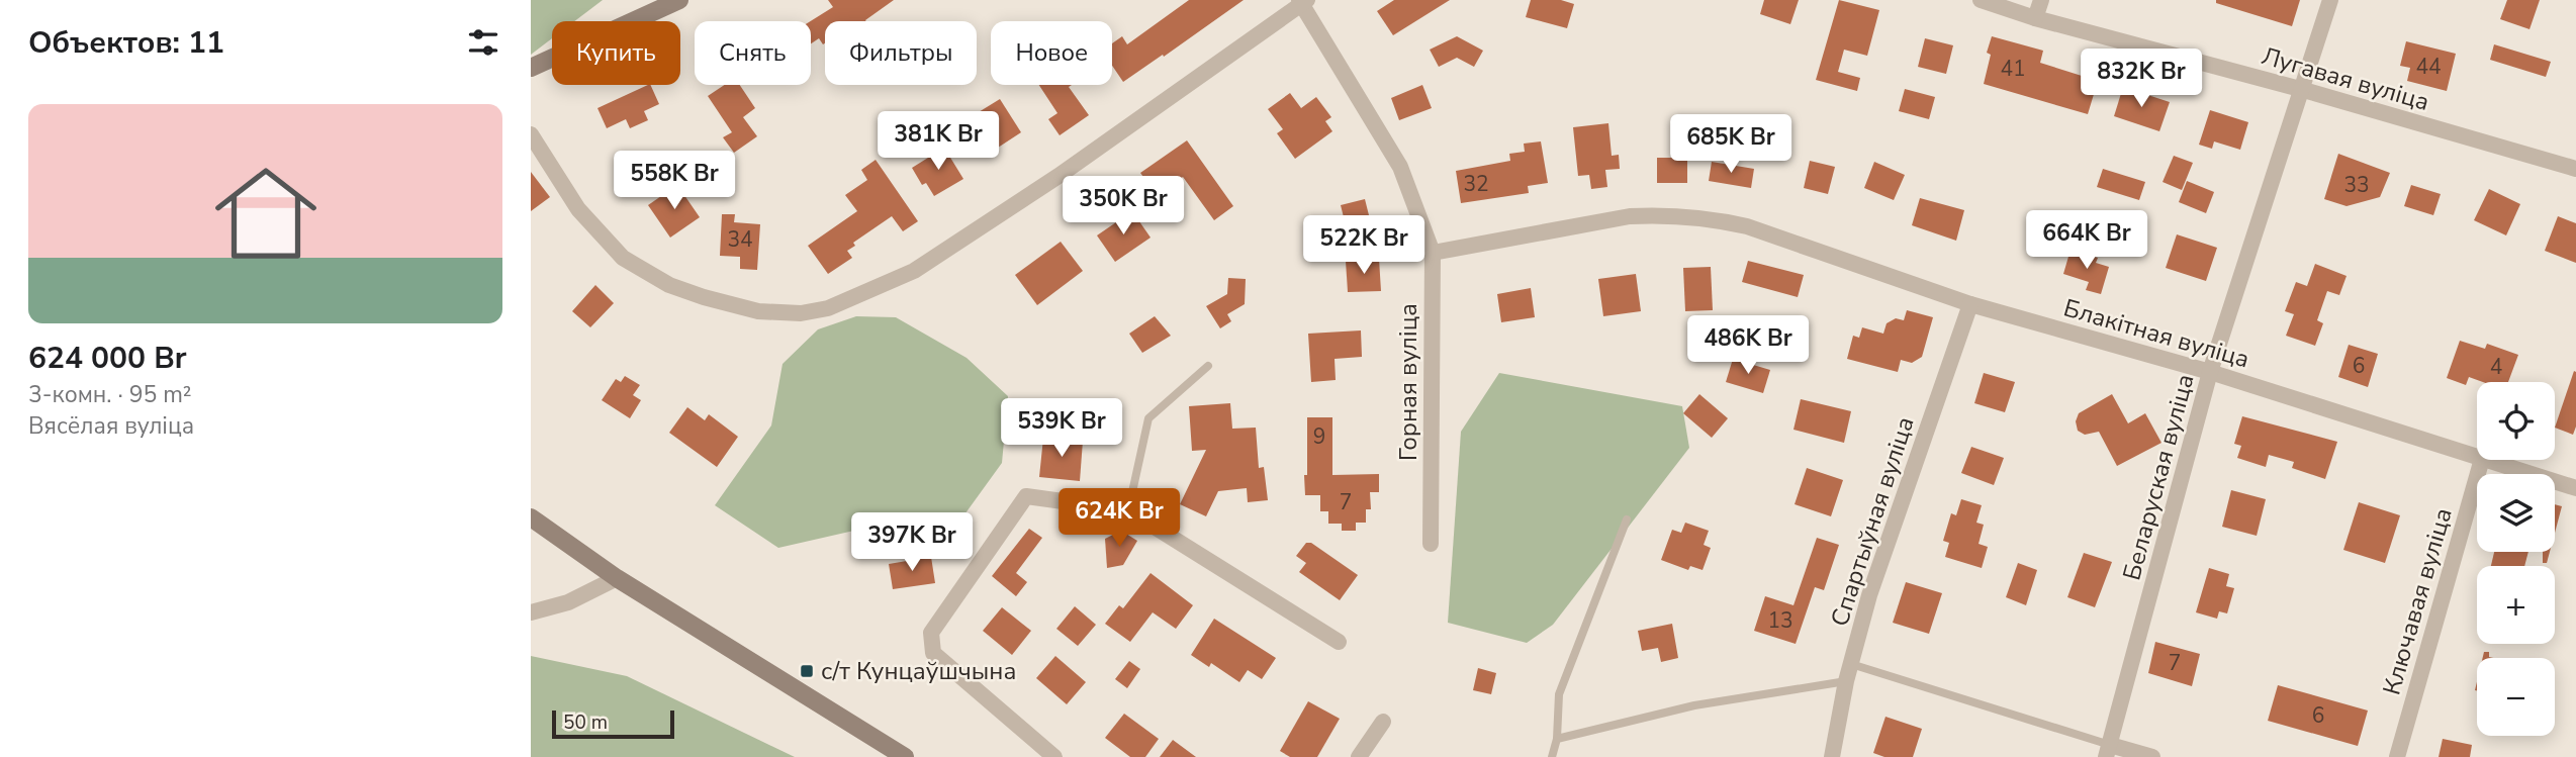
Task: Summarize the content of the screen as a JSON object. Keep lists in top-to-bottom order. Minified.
{"streets":{"street":["Лугавая вуліца","Блакітная вуліца","Горная вуліца","Беларуская вуліца","Спартыўная вуліца","Ключавая вуліца"]},"crossings":[["Лугавая вуліца","Беларуская вуліца"],["Блакітная вуліца","Горная вуліца"],["Блакітная вуліца","Беларуская вуліца"],["Блакітная вуліца","Спартыўная вуліца"]],"places":{"transit":["с/т Кунцаўшчына"]},"house_numbers":["44","41","32","33","34","6","4","9","7","13","7","6"],"scale_bar":"50 m","page":{"heading":"Объектов: 11","chip":["Купить","Снять","Фильтры","Новое"],"price":["832K Br","381K Br","685K Br","558K Br","350K Br","664K Br","522K Br","486K Br","539K Br","624K Br","397K Br"],"list":[{"name":"624 000 Br","note":"3-комн. · 95 m² · Вясёлая вуліца"}],"map_buttons":["+","−"],"scale":"50 m"}}
